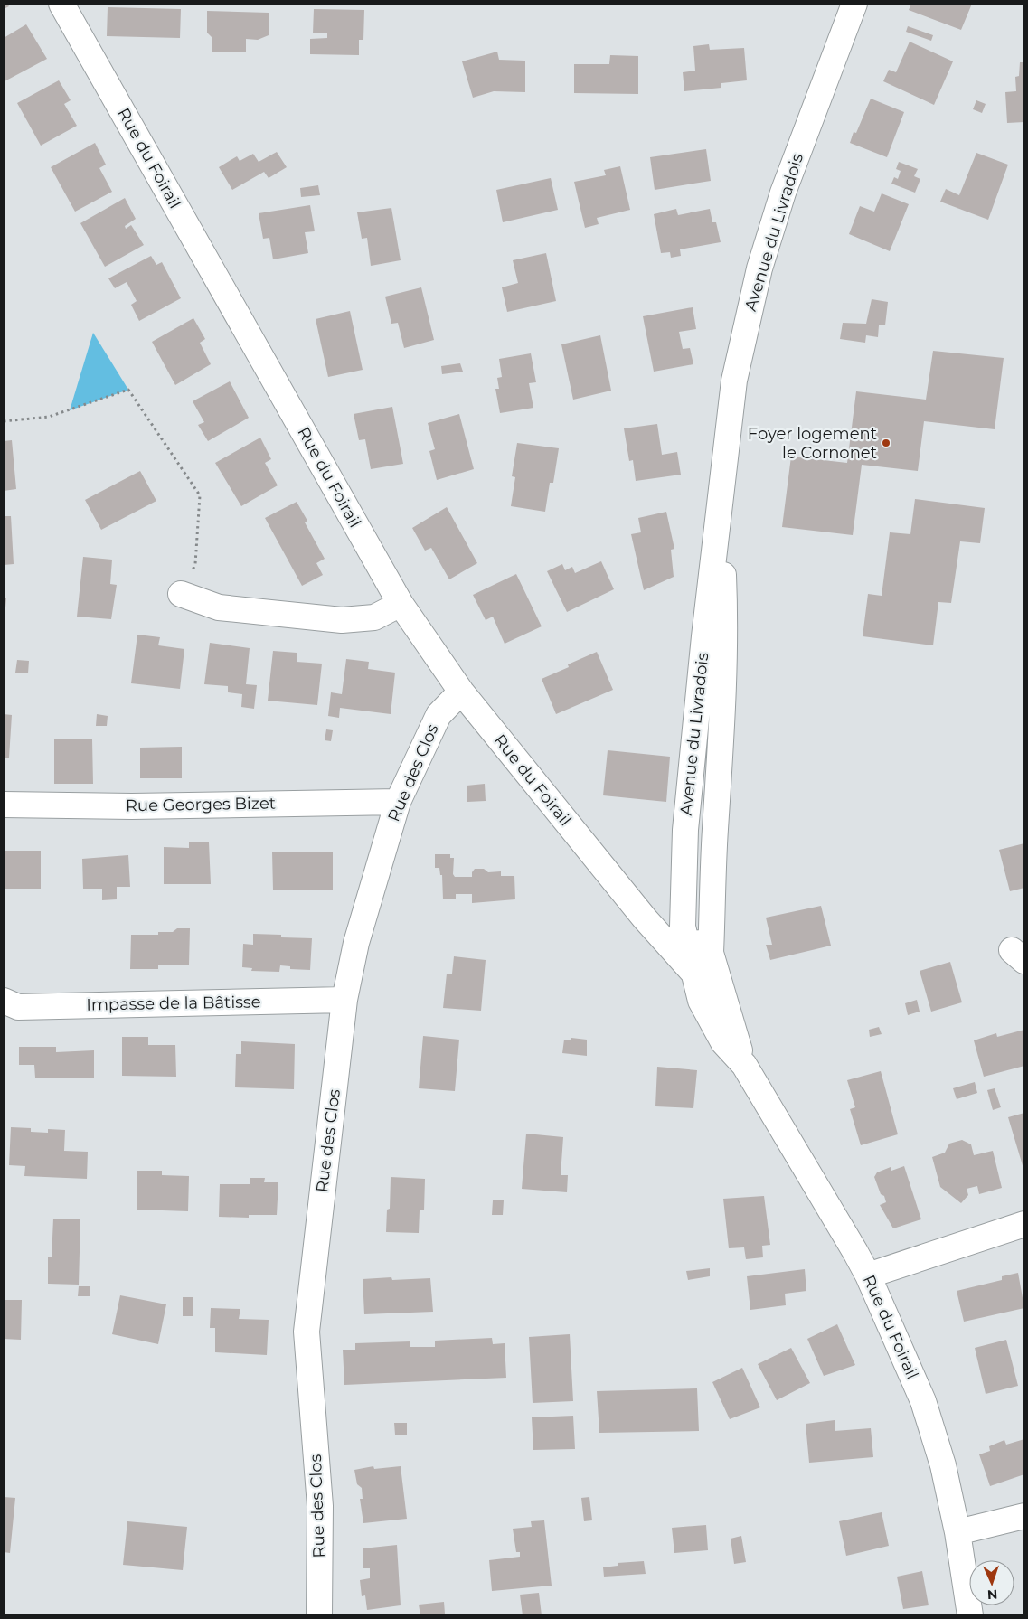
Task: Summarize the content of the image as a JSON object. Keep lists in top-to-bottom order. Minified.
{"streets":{"street":["Rue du Foirail","Avenue du Livradois","Rue des Clos","Rue Georges Bizet","Impasse de la Bâtisse"]},"crossings":[["Rue du Foirail","Avenue du Livradois"],["Rue du Foirail","Rue des Clos"],["Rue des Clos","Rue Georges Bizet"],["Rue des Clos","Impasse de la Bâtisse"]],"places":["Foyer logement le Cornonet"],"north":"bottom"}
